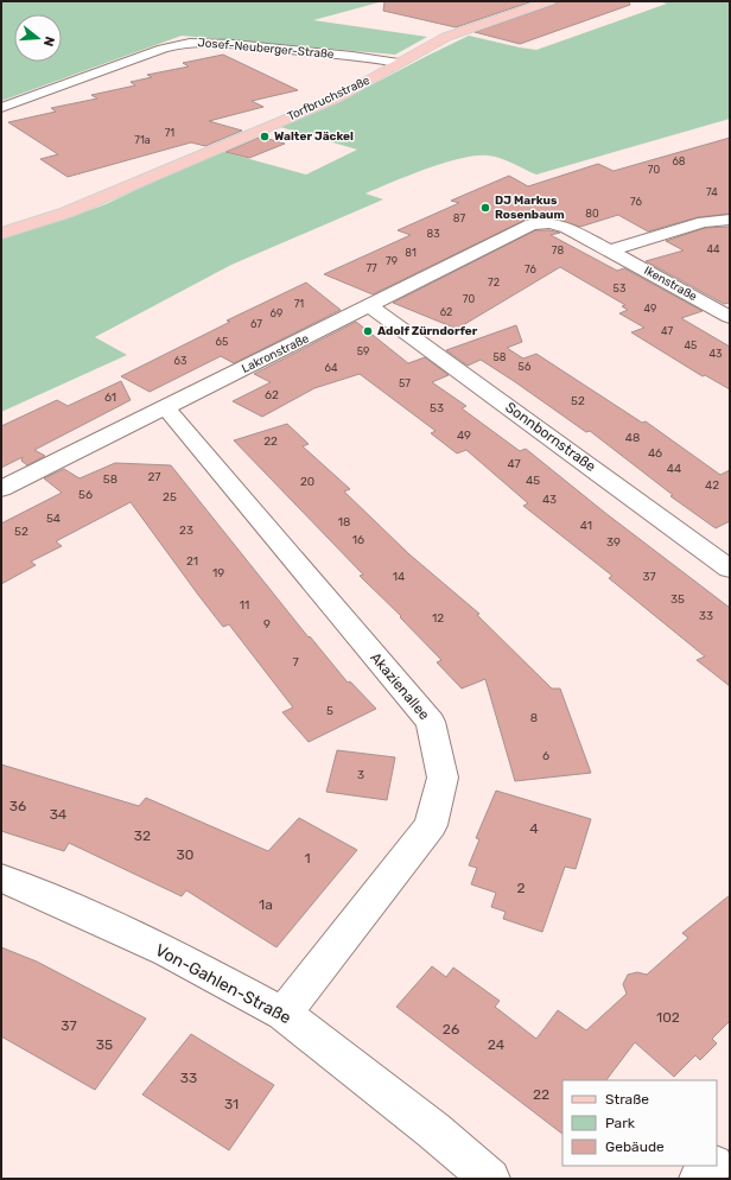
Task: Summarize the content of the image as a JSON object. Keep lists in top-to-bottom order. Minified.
{"streets":{"main road":["Torfbruchstraße"],"street":["Josef-Neuberger-Straße","Ikenstraße","Lakronstraße","Sonnbornstraße","Akazienallee","Von-Gahlen-Straße"]},"crossings":[["Josef-Neuberger-Straße","Torfbruchstraße"],["Ikenstraße","Lakronstraße"],["Lakronstraße","Sonnbornstraße"],["Lakronstraße","Akazienallee"],["Akazienallee","Von-Gahlen-Straße"]],"places":["Walter Jäckel","DJ Markus Rosenbaum","Adolf Zürndorfer"],"house_numbers":["71","71a","68","70","74","76","80","87","83","44","78","81","79","77","76","72","53","70","71","49","62","69","67","47","65","45","59","43","58","63","56","64","57","62","61","52","53","49","48","22","46","47","44","27","58","45","20","42","56","25","43","54","18","41","23","52","16","39","21","19","14","37","35","11","33","12","9","7","5","8","6","3","36","34","4","32","30","1","2","1a","102","37","26","35","24","33","22","31"],"legend":["Straße","Park","Gebäude"],"north":"right"}
